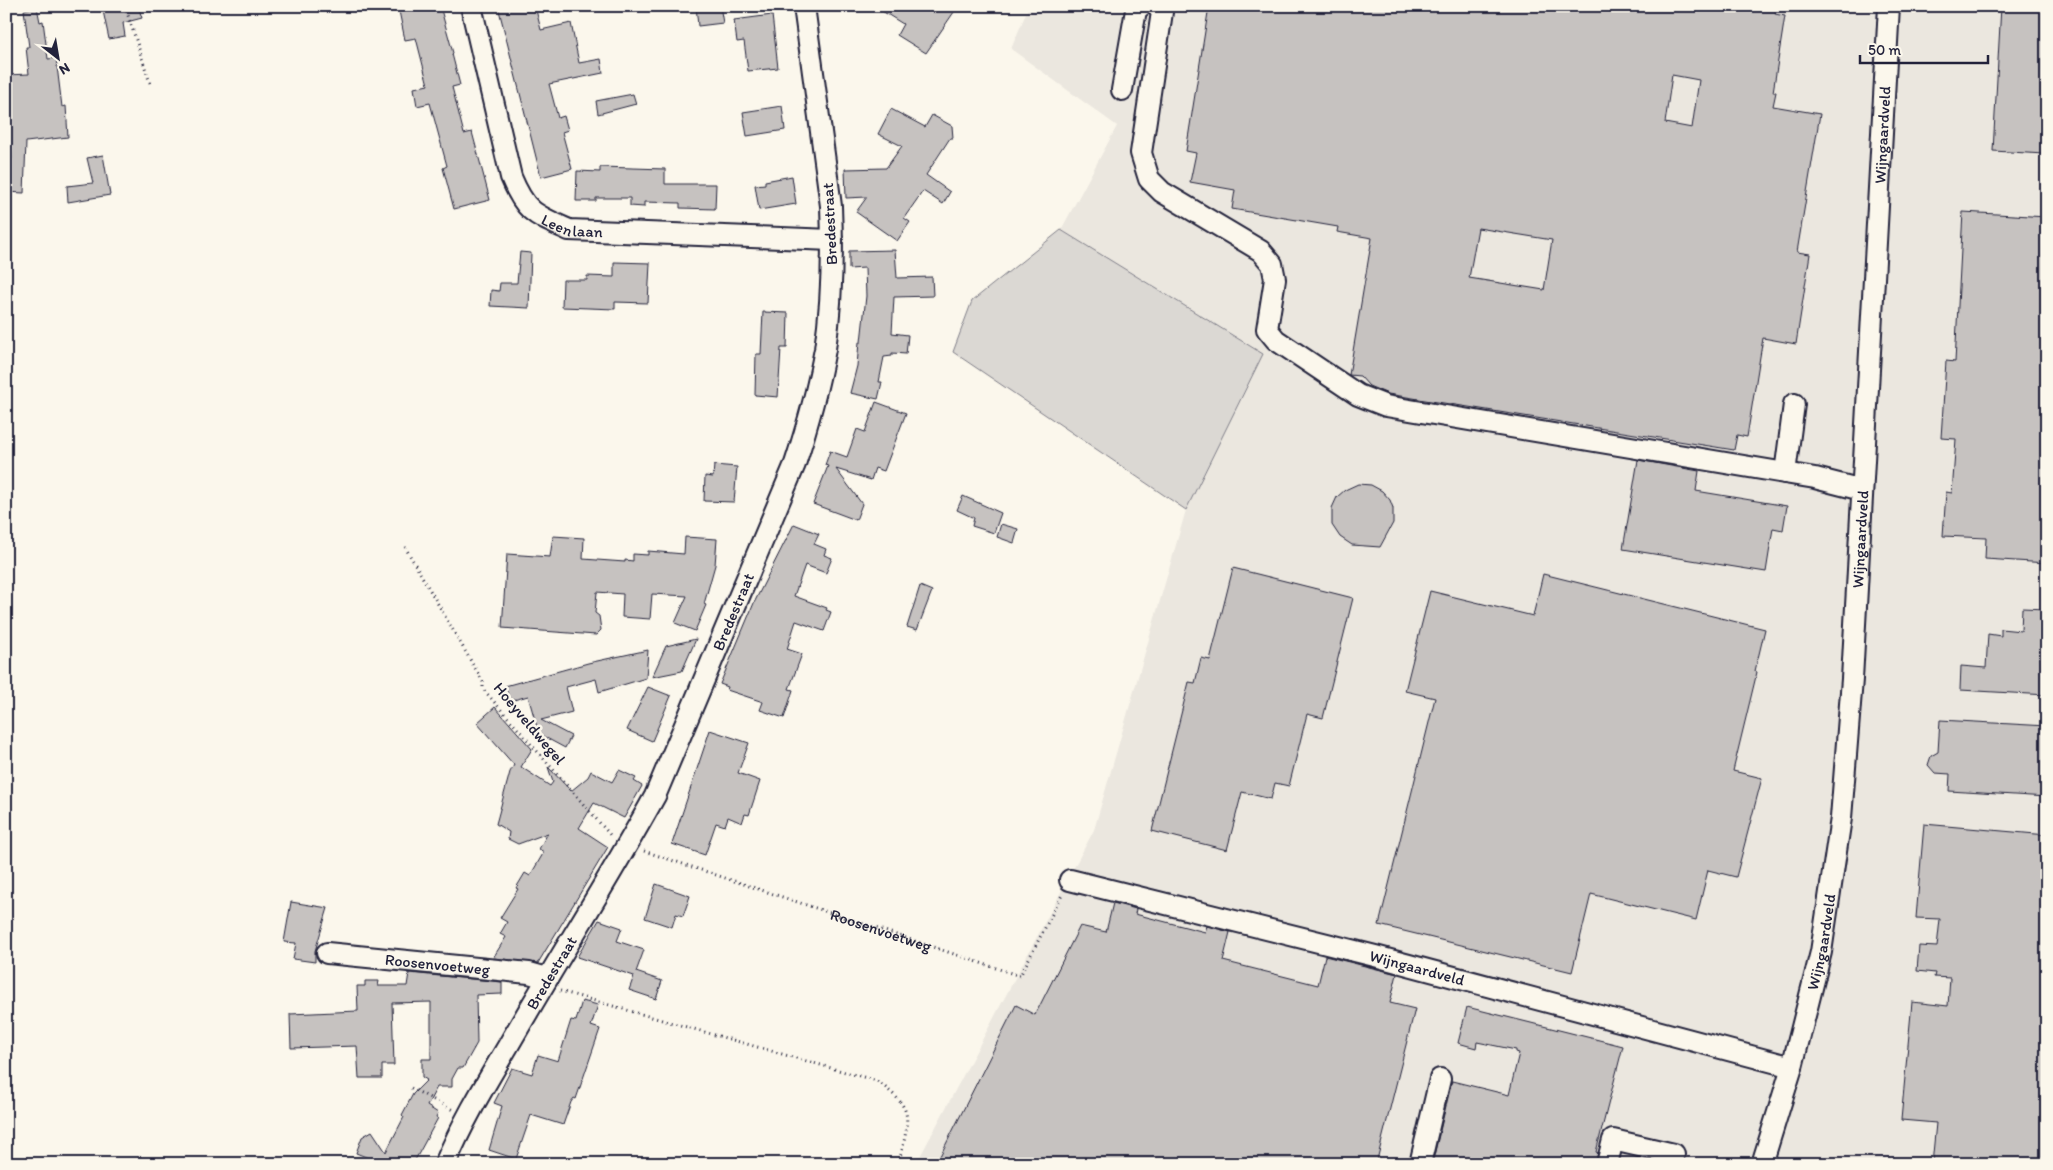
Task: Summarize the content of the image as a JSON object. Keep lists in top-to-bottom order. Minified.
{"streets":{"street":["Wijngaardveld","Leenlaan","Bredestraat","Roosenvoetweg"],"path":["Hoeyveldwegel"]},"crossings":[["Wijngaardveld","Roosenvoetweg"],["Leenlaan","Bredestraat"],["Bredestraat","Hoeyveldwegel"],["Bredestraat","Roosenvoetweg"],["Hoeyveldwegel","Roosenvoetweg"]],"scale_bar":"50 m","north":"bottom right"}
